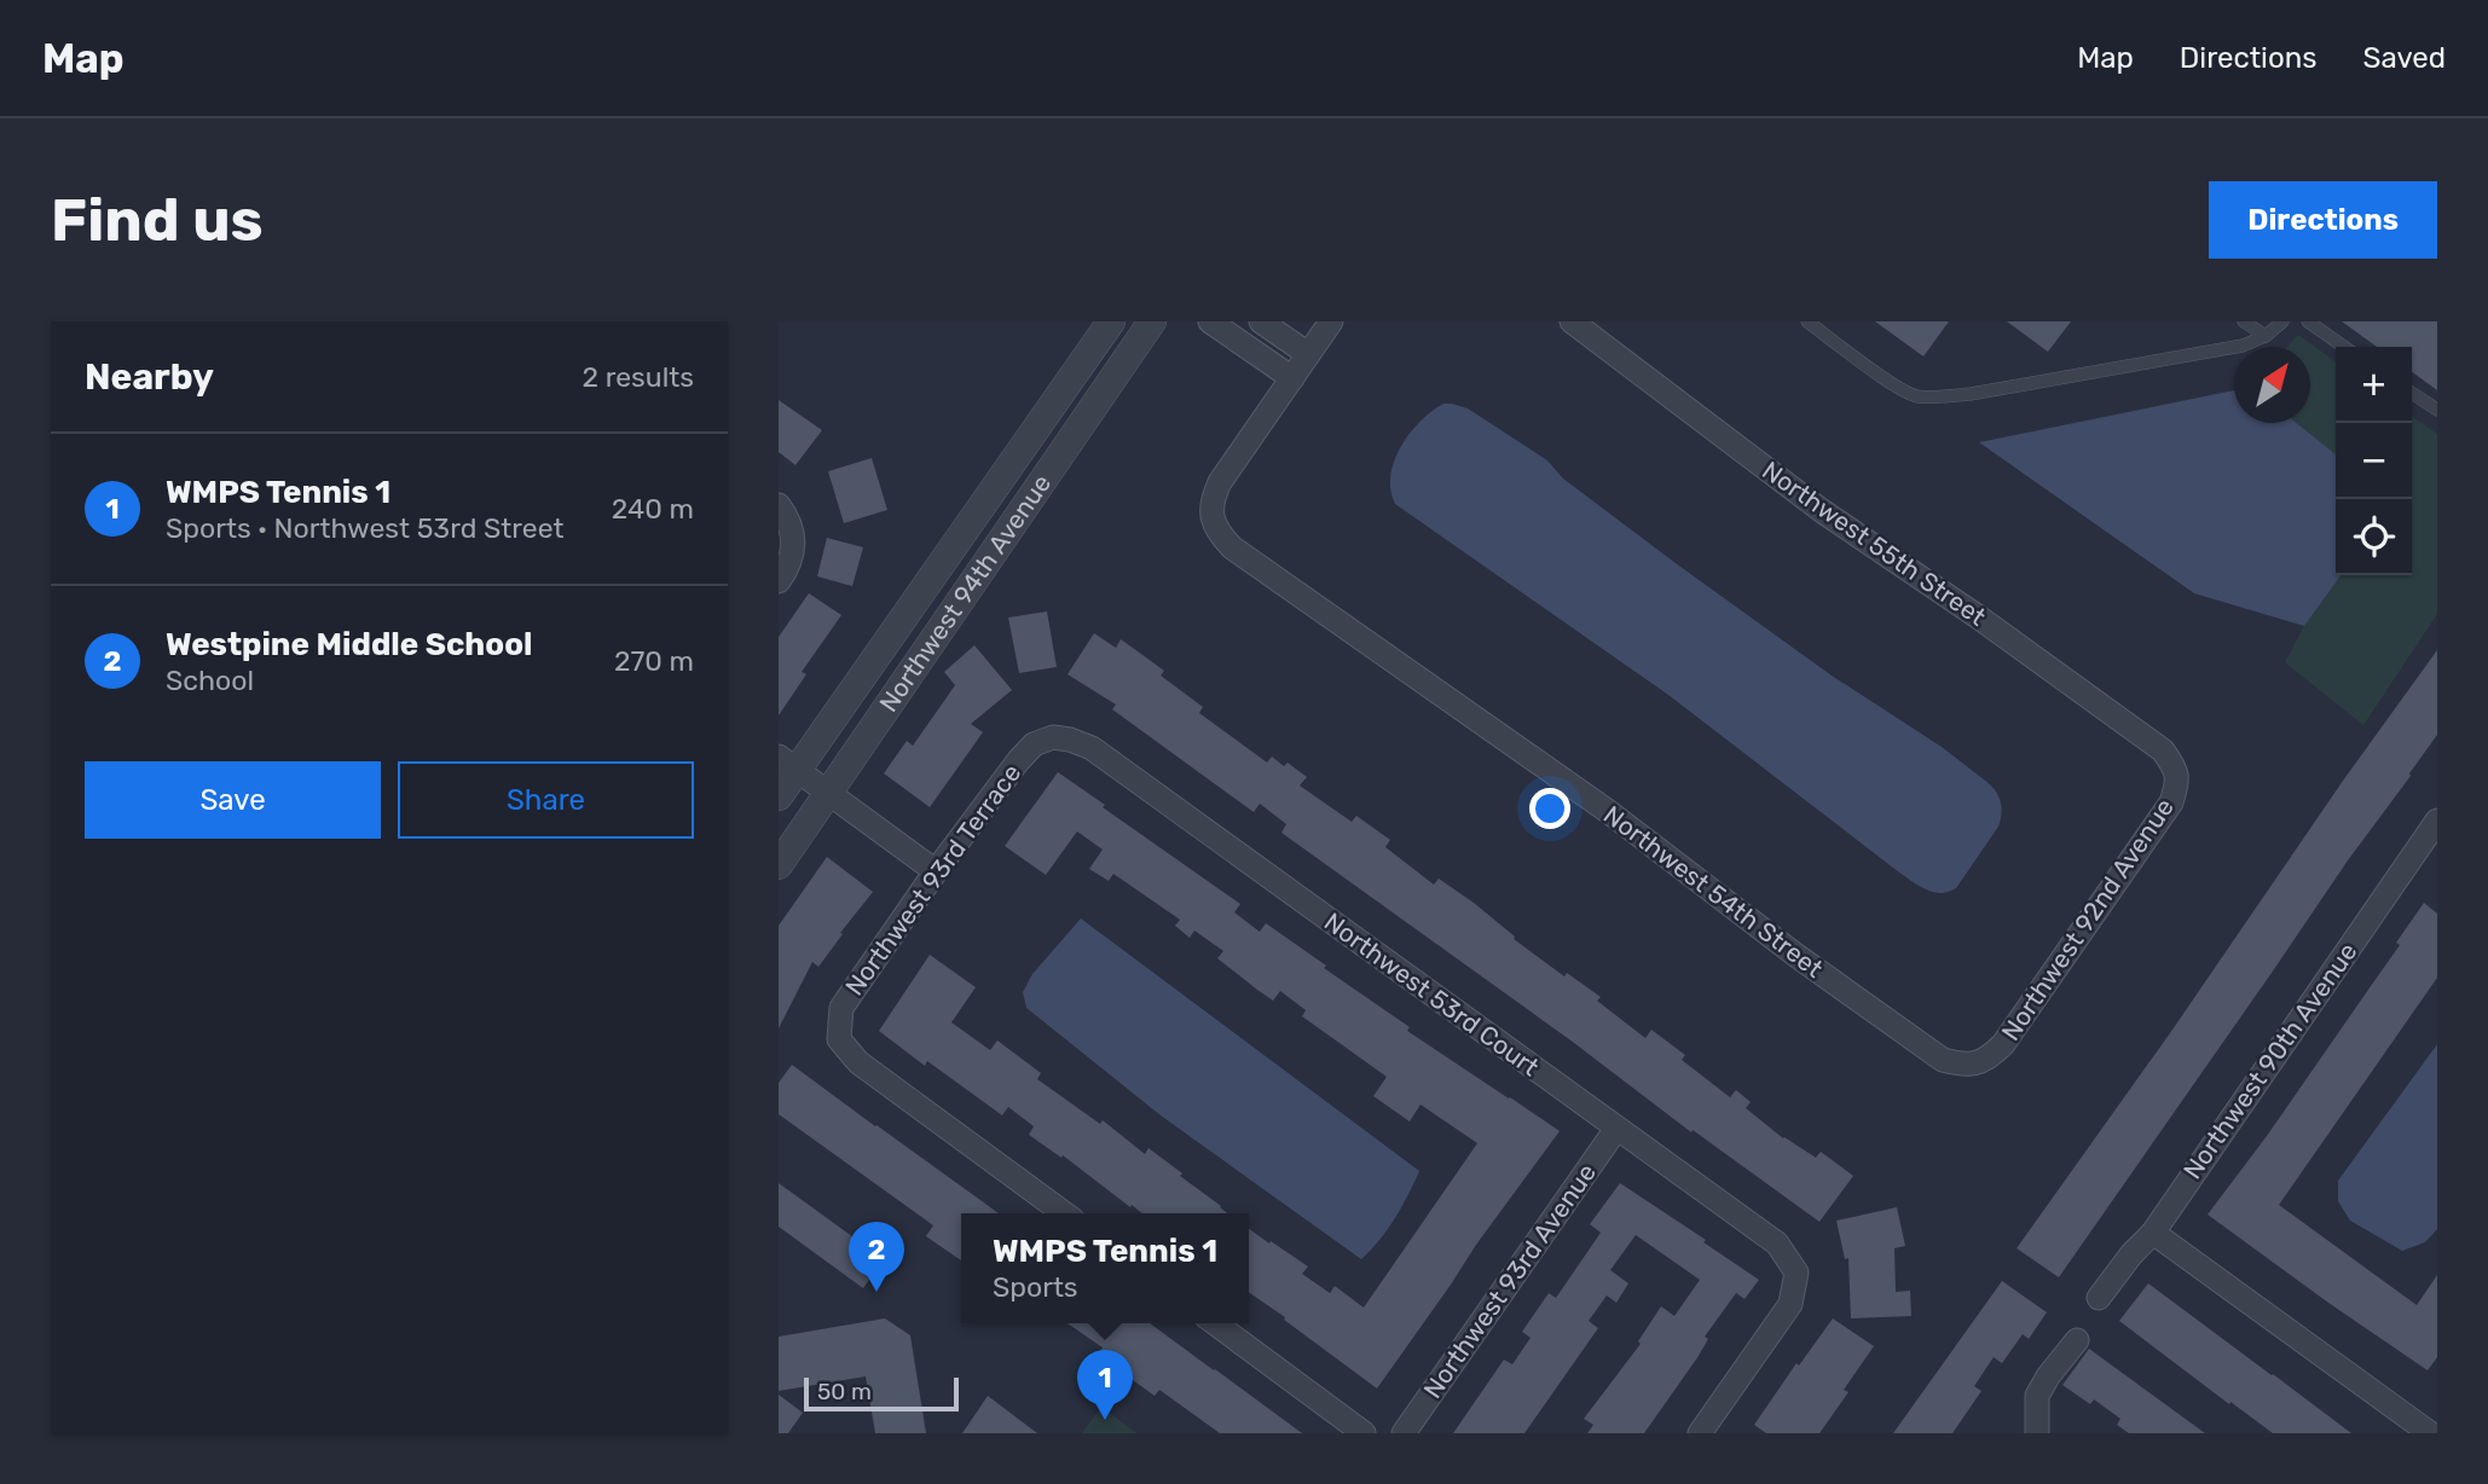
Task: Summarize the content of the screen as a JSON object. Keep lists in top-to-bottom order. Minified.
{"streets":{"street":["Northwest 55th Street","Northwest 94th Avenue","Northwest 93rd Terrace","Northwest 54th Street","Northwest 92nd Avenue","Northwest 53rd Court","Northwest 90th Avenue","Northwest 93rd Avenue"]},"crossings":[["Northwest 55th Street","Northwest 92nd Avenue"],["Northwest 93rd Terrace","Northwest 53rd Court"],["Northwest 54th Street","Northwest 92nd Avenue"],["Northwest 53rd Court","Northwest 93rd Avenue"]],"scale_bar":"50 m","north":"top right","page":{"header":"Map","nav":["Map","Directions","Saved"],"buttons":["Directions",["Save","Share"]],"title":"Find us","heading":["Nearby","2 results"],"map_buttons":["+","−"],"list":[{"mark":"1","name":"WMPS Tennis 1","note":"Sports · Northwest 53rd Street","value":"240 m"},{"mark":"2","name":"Westpine Middle School","note":"School","value":"270 m"}],"popup":["WMPS Tennis 1","Sports"],"pins":["2","1"],"scale":"50 m"}}
